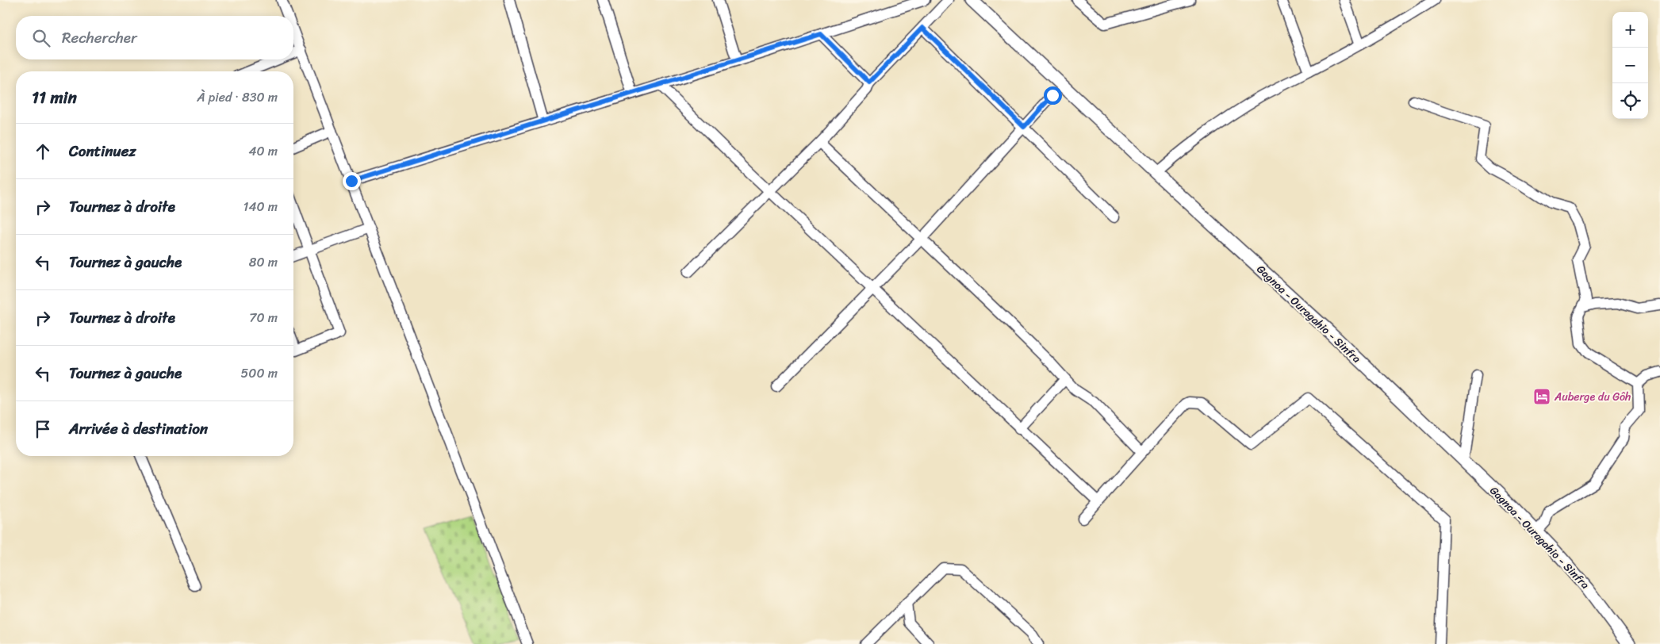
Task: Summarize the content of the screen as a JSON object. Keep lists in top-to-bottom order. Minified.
{"streets":{"main road":["Gagnoa - Ouragahio - Sinfra"]},"places":{"hotel":["Auberge du Gôh"]},"page":{"map_buttons":["+","−"],"search":"Rechercher","heading":["11 min","À pied · 830 m"],"list":[["Continuez","40 m"],["Tournez à droite","140 m"],["Tournez à gauche","80 m"],["Tournez à droite","70 m"],["Tournez à gauche","500 m"],"Arrivée à destination"]}}
